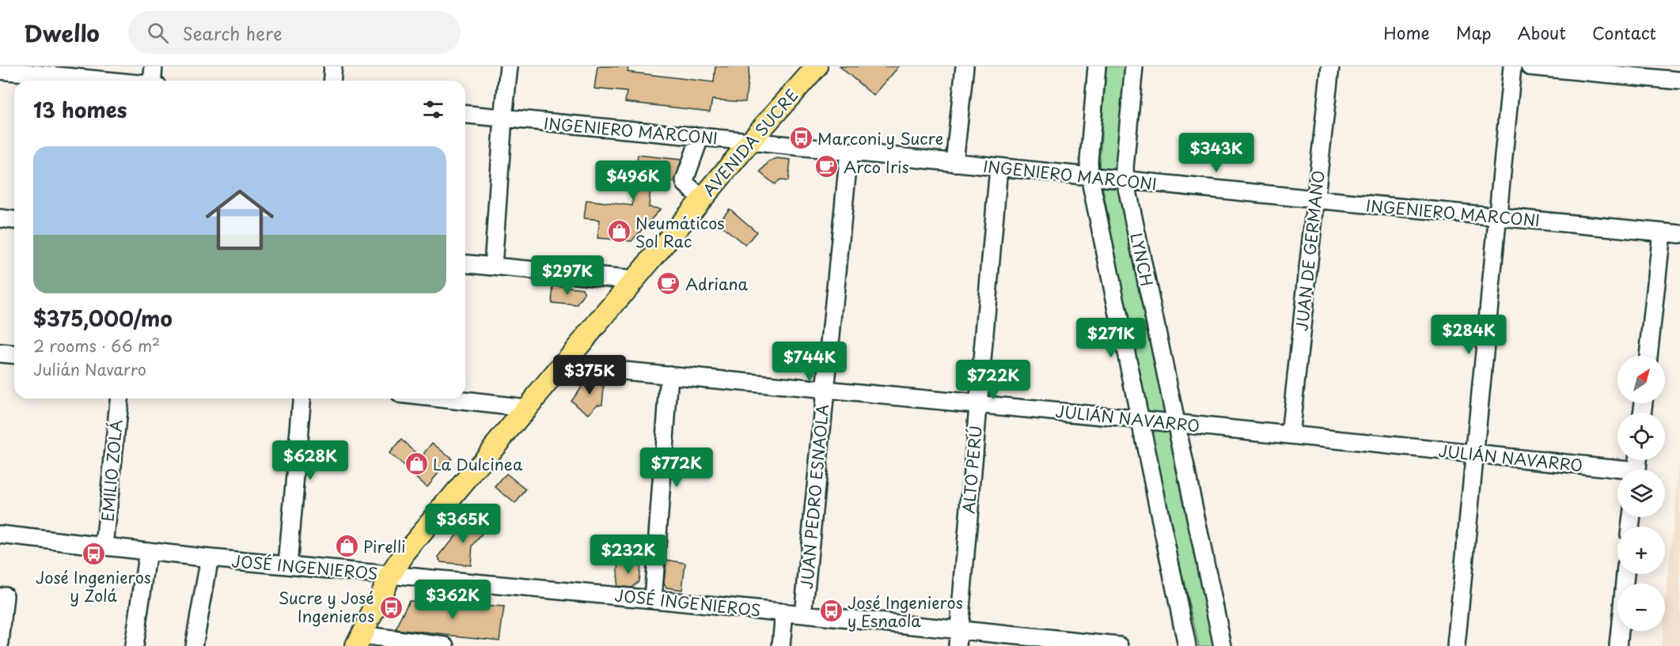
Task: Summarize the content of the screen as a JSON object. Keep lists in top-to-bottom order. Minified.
{"streets":{"main road":["AVENIDA SUCRE"],"street":["INGENIERO MARCONI","JUAN DE GERMANO","LYNCH","JULIÁN NAVARRO","ALTO PERÚ","EMILIO ZOLÁ","JUAN PEDRO ESNAOLA","JOSÉ INGENIEROS"]},"crossings":[["INGENIERO MARCONI","AVENIDA SUCRE"],["INGENIERO MARCONI","JUAN DE GERMANO"],["INGENIERO MARCONI","LYNCH"],["INGENIERO MARCONI","ALTO PERÚ"],["INGENIERO MARCONI","JUAN PEDRO ESNAOLA"],["AVENIDA SUCRE","JULIÁN NAVARRO"],["AVENIDA SUCRE","JOSÉ INGENIEROS"],["JUAN DE GERMANO","JULIÁN NAVARRO"],["LYNCH","JULIÁN NAVARRO"],["JULIÁN NAVARRO","ALTO PERÚ"],["JULIÁN NAVARRO","JUAN PEDRO ESNAOLA"],["ALTO PERÚ","JOSÉ INGENIEROS"],["EMILIO ZOLÁ","JOSÉ INGENIEROS"],["JUAN PEDRO ESNAOLA","JOSÉ INGENIEROS"]],"places":{"bus stop":["Marconi y Sucre","José Ingenieros y Zolá","Sucre y José Ingenieros","José Ingenieros y Esnaola"],"cafe":["Arco Iris","Adriana"],"shop":["Neumáticos Sol Rac","La Dulcinea","Pirelli"]},"north":"top right","page":{"header":"Dwello","search":"Search here","nav":["Home","Map","About","Contact"],"heading":"13 homes","price":["$343K","$496K","$297K","$284K","$271K","$744K","$375K","$722K","$628K","$772K","$365K","$232K","$362K"],"list":[{"name":"$375,000/mo","note":"2 rooms · 66 m² · Julián Navarro"}],"map_buttons":["+","−"]}}
